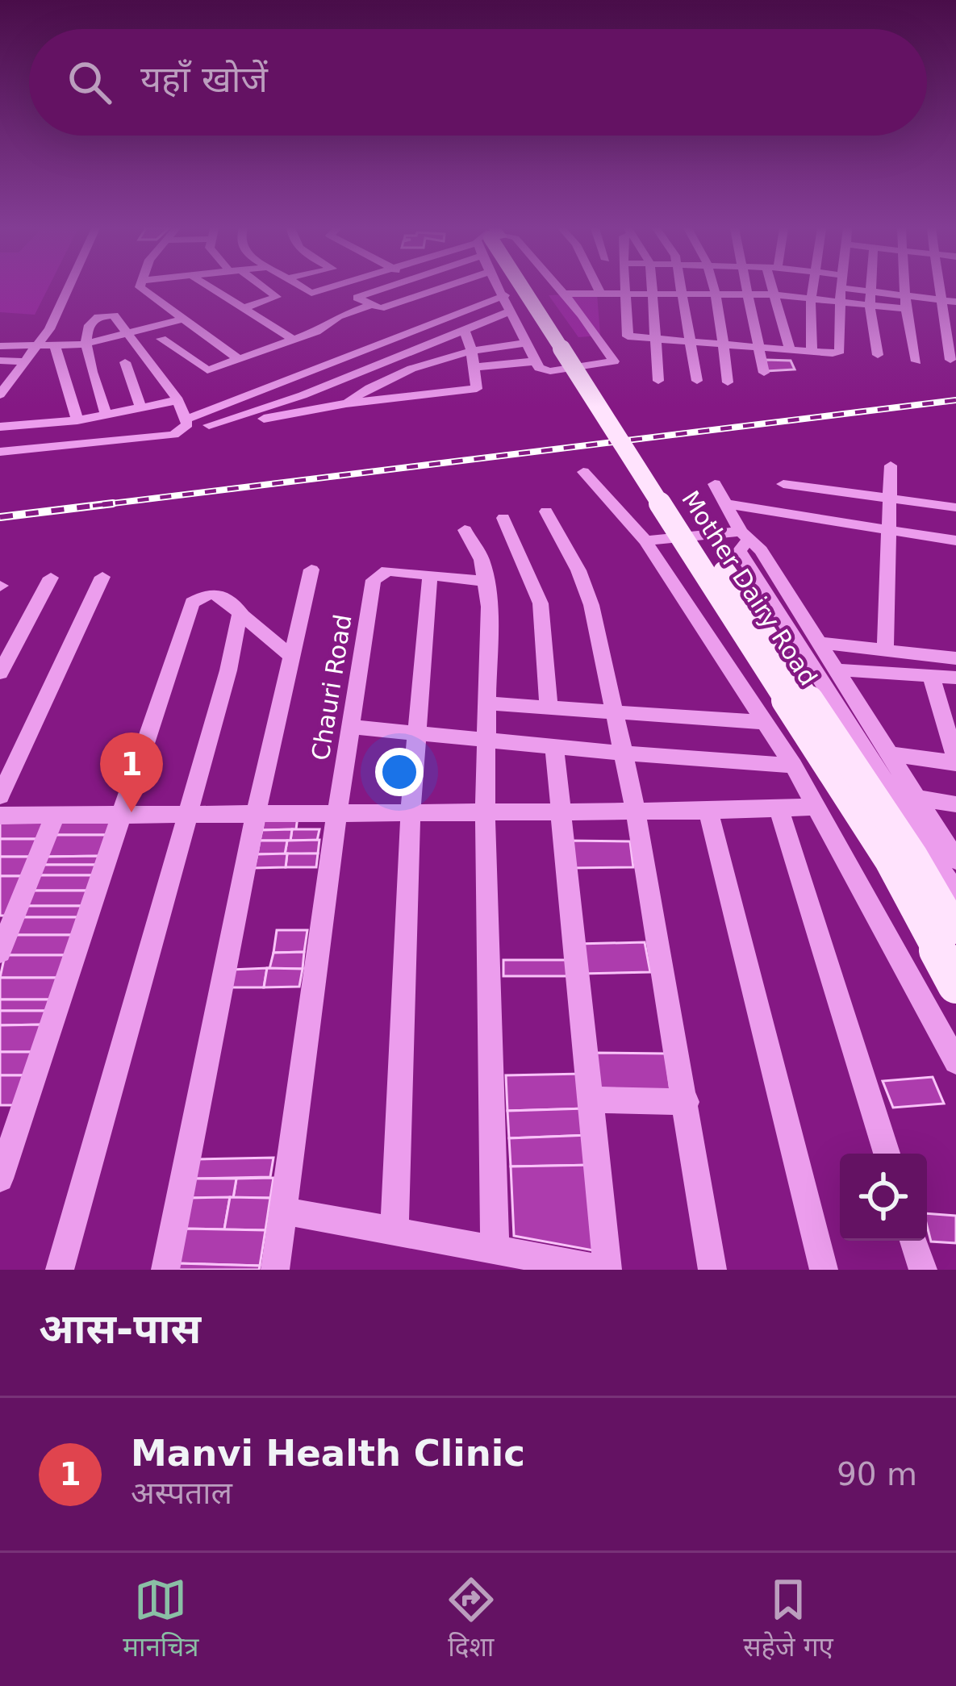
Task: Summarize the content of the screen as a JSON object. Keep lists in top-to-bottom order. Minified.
{"streets":{"main road":["Mother Dairy Road"],"street":["Chauri Road"]},"page":{"search":"यहाँ खोजें","pins":"1","heading":"आस-पास","list":[{"mark":"1","name":"Manvi Health Clinic","note":"अस्पताल","value":"90 m"}],"nav":["मानचित्र","दिशा","सहेजे गए"]}}
